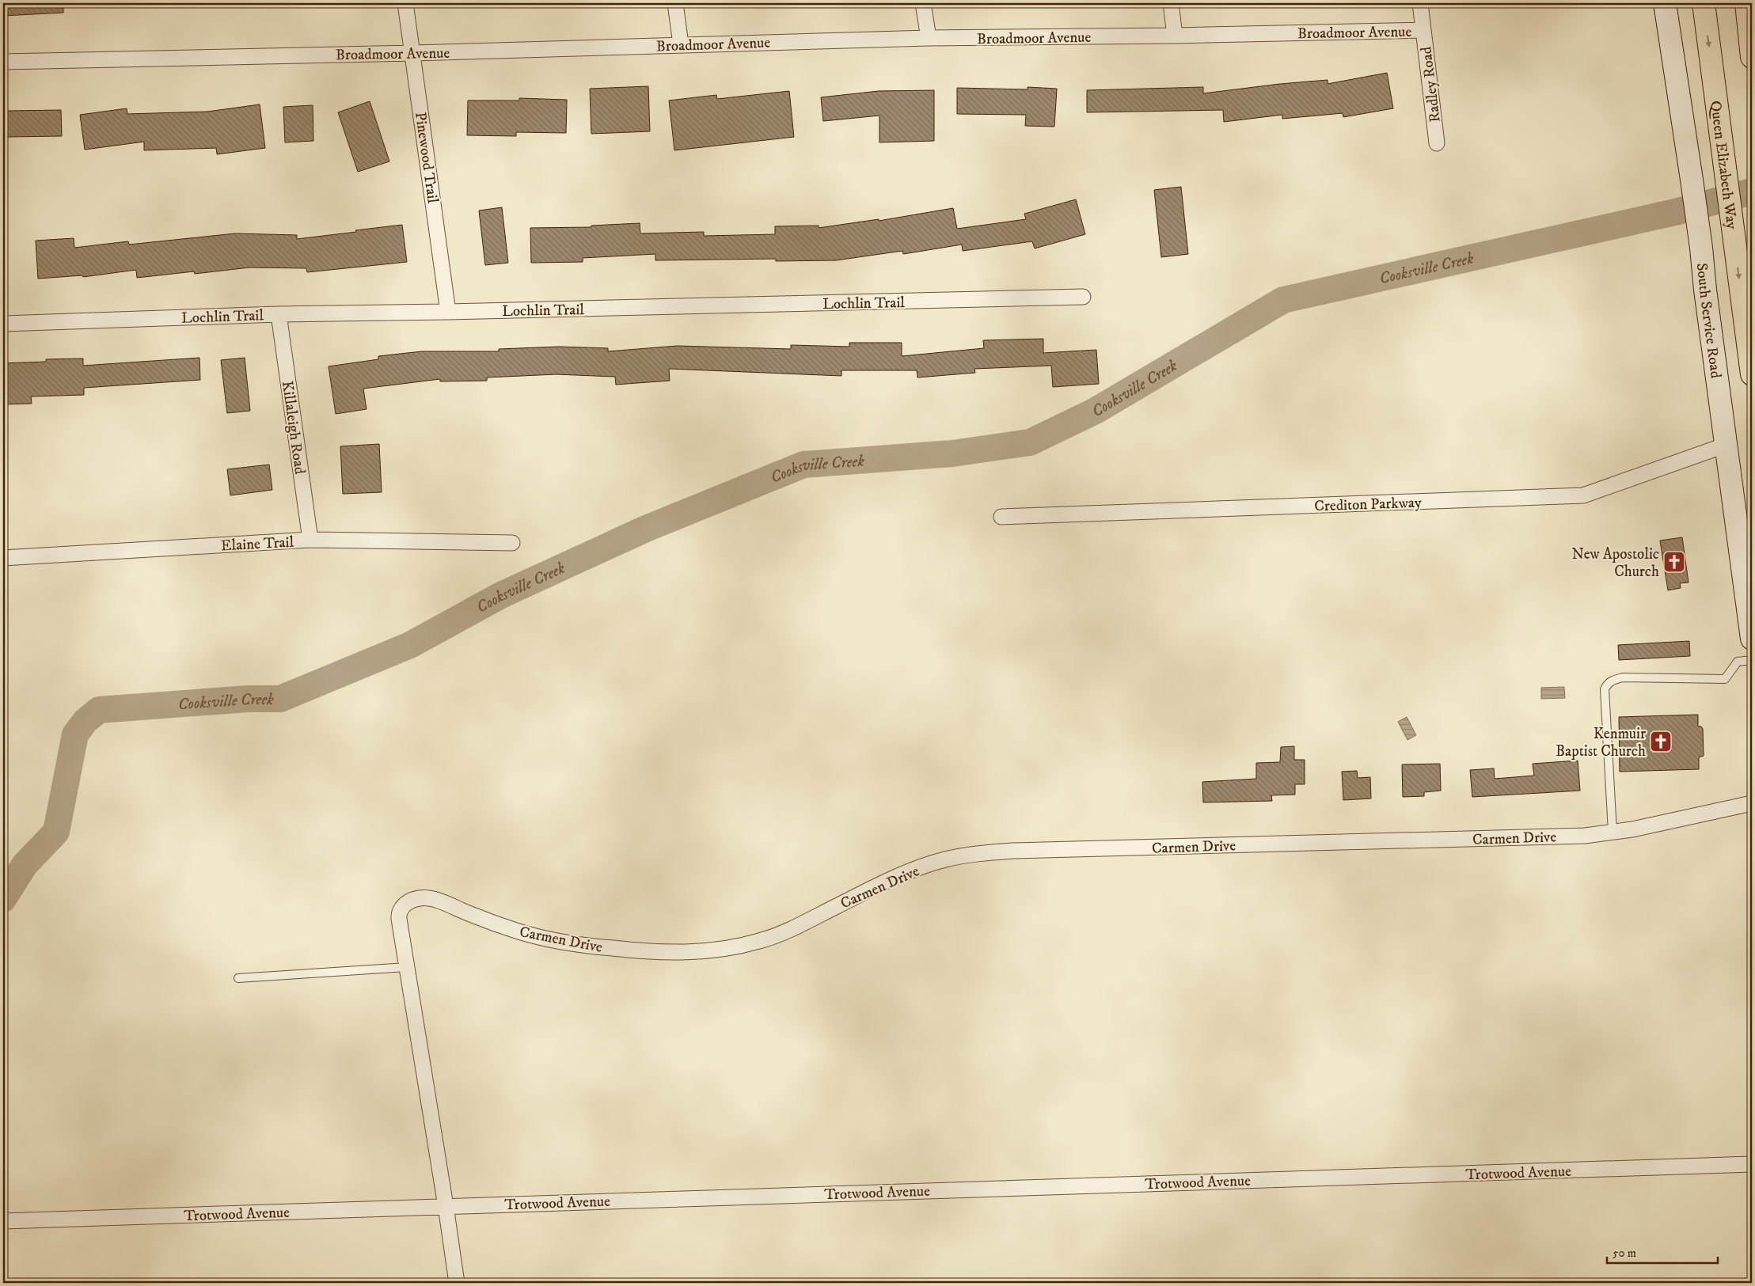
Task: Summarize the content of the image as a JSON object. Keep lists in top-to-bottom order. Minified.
{"streets":{"highway":["Queen Elizabeth Way"],"street":["Broadmoor Avenue","Radley Road","Pinewood Trail","Lochlin Trail","South Service Road","Killaleigh Road","Crediton Parkway","Elaine Trail","Carmen Drive","Trotwood Avenue"]},"crossings":[["Broadmoor Avenue","Radley Road"],["Broadmoor Avenue","Pinewood Trail"],["Pinewood Trail","Lochlin Trail"],["Lochlin Trail","Killaleigh Road"],["South Service Road","Crediton Parkway"],["Killaleigh Road","Elaine Trail"],["Carmen Drive","Trotwood Avenue"]],"one_way":["Queen Elizabeth Way"],"water":["Cooksville Creek"],"places":{"church":["New Apostolic Church","Kenmuir Baptist Church"]},"scale_bar":"50 m"}
